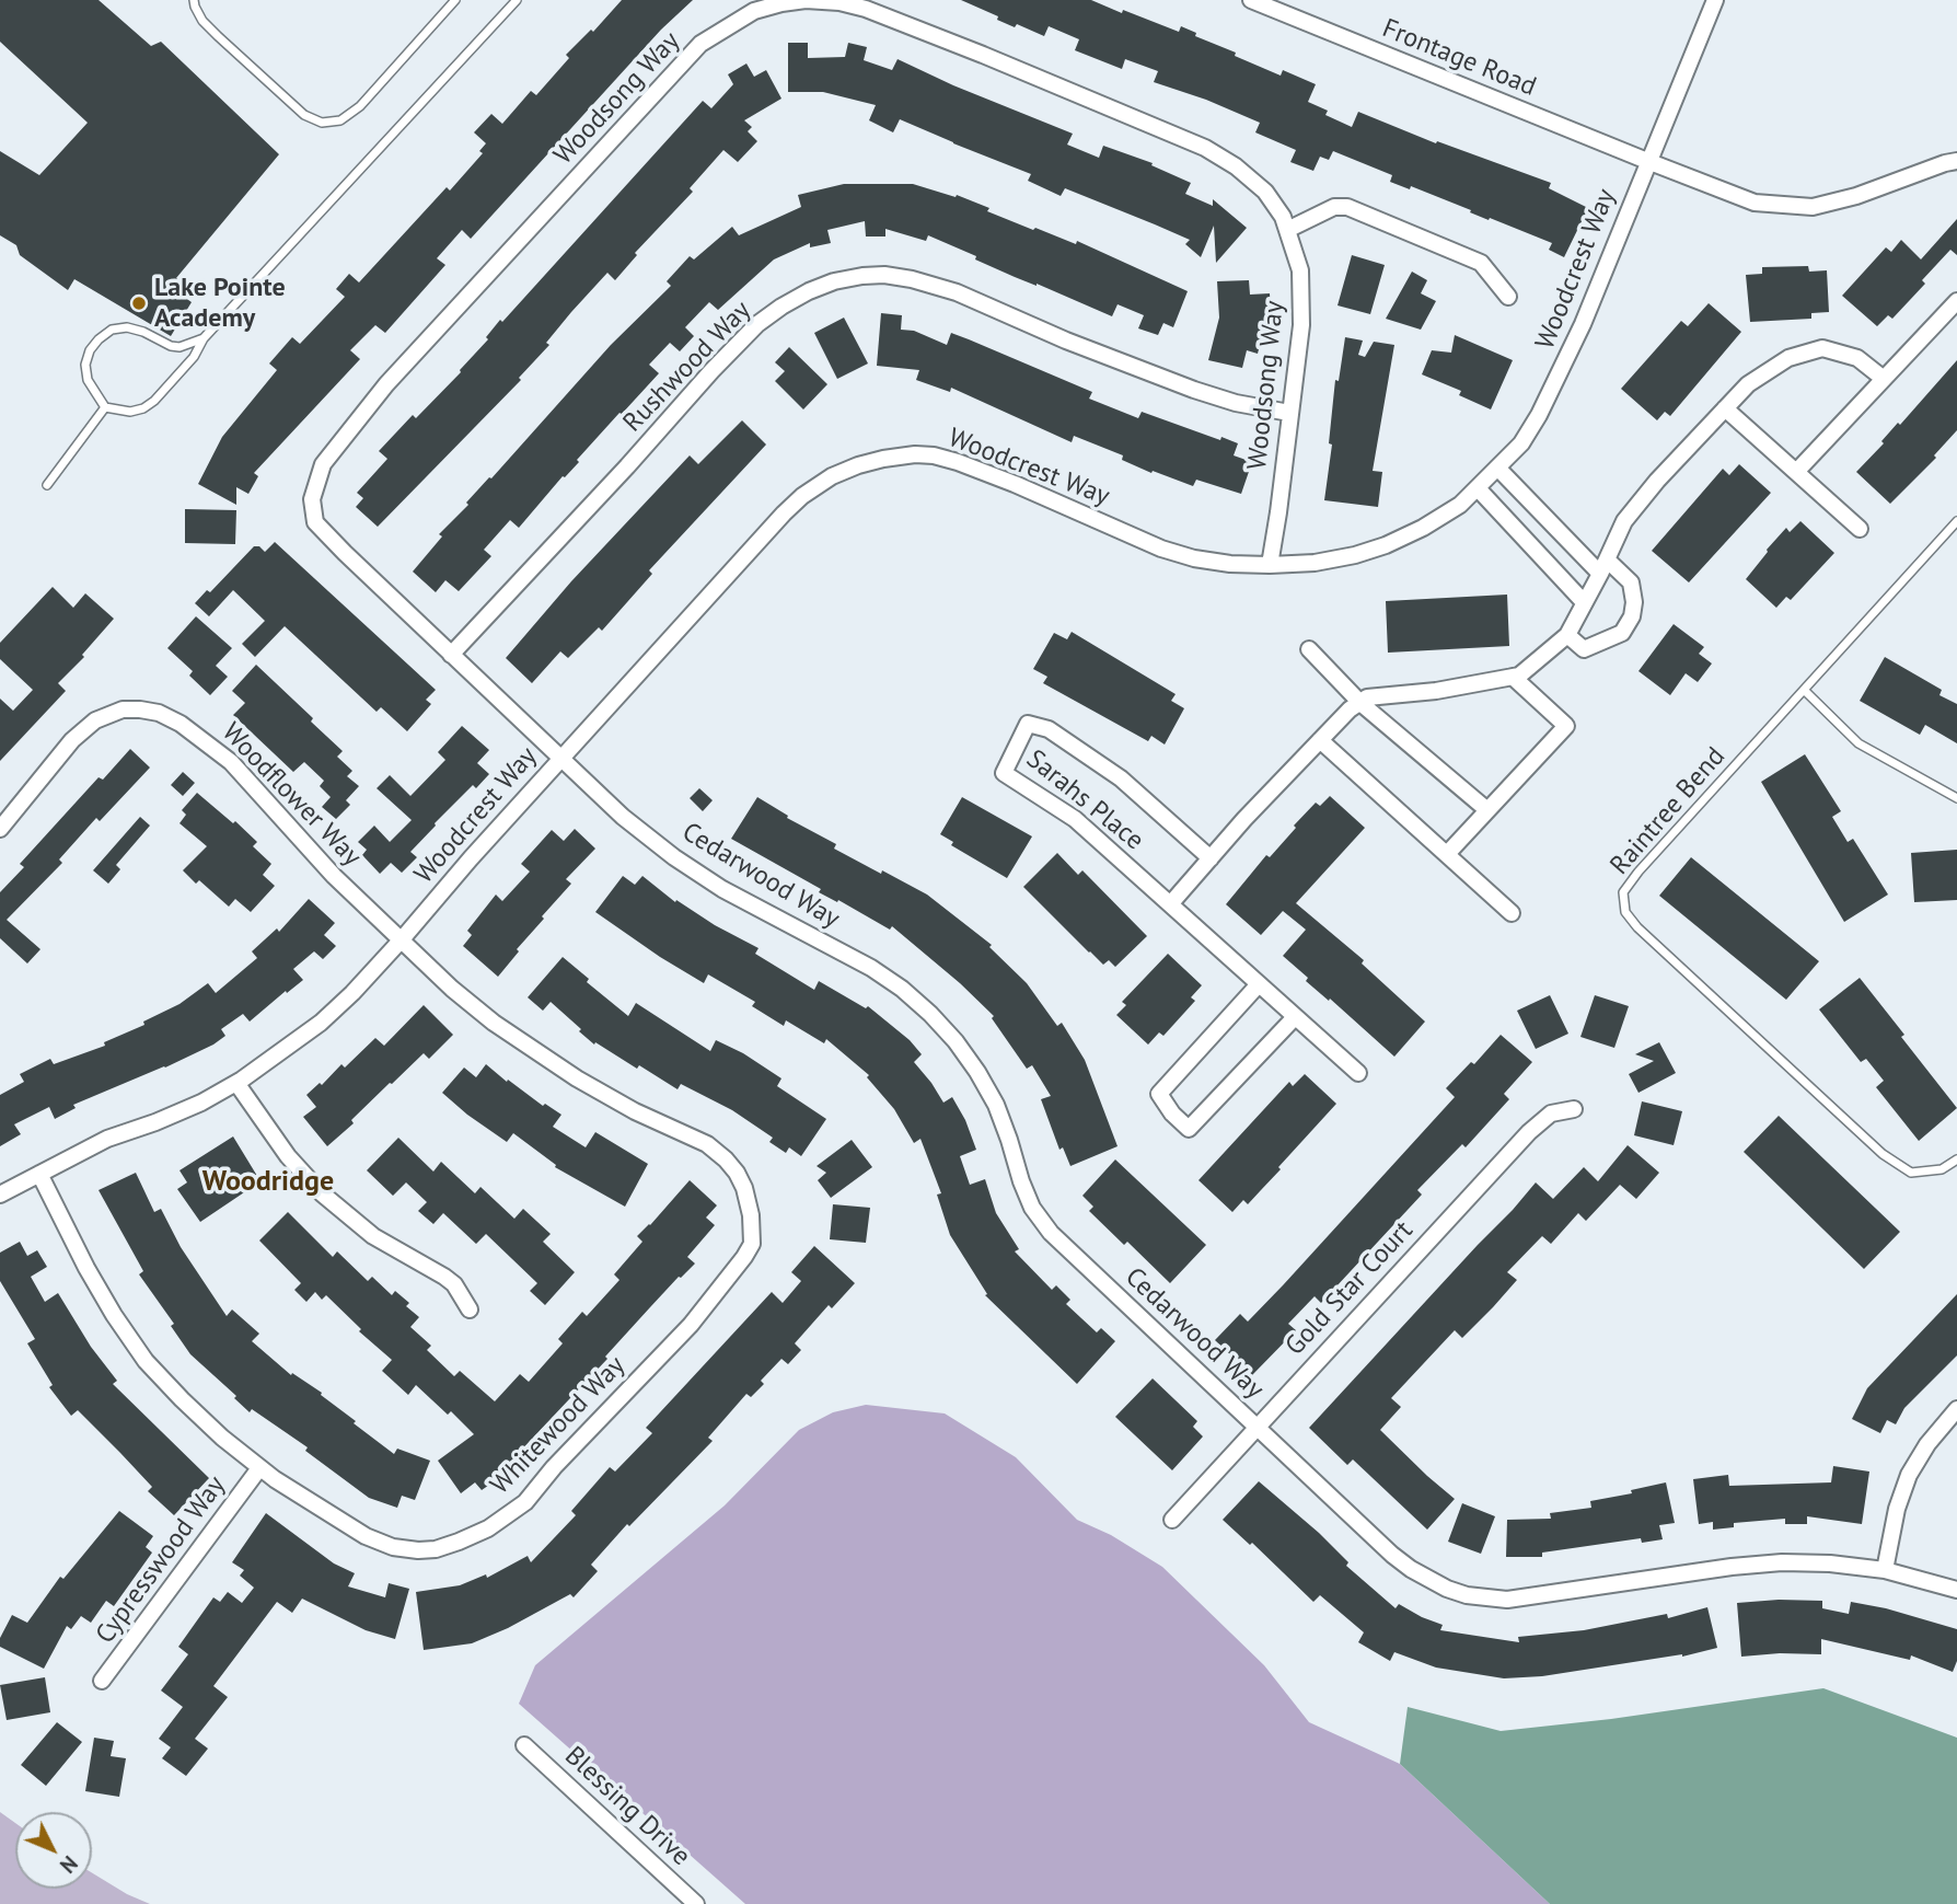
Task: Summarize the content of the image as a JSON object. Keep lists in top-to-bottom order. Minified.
{"streets":{"street":["Frontage Road","Woodsong Way","Woodcrest Way","Rushwood Way","Woodflower Way","Sarahs Place","Cedarwood Way","Gold Star Court","Whitewood Way","Cypresswood Way","Blessing Drive"],"lane":["Raintree Bend"]},"crossings":[["Frontage Road","Woodcrest Way"],["Woodsong Way","Woodcrest Way"],["Woodsong Way","Rushwood Way"],["Woodsong Way","Cedarwood Way"],["Woodcrest Way","Woodflower Way"],["Woodcrest Way","Cedarwood Way"],["Woodcrest Way","Whitewood Way"],["Woodflower Way","Whitewood Way"],["Cedarwood Way","Gold Star Court"],["Whitewood Way","Cypresswood Way"]],"districts":["Woodridge"],"places":["Lake Pointe Academy"],"north":"bottom right"}
